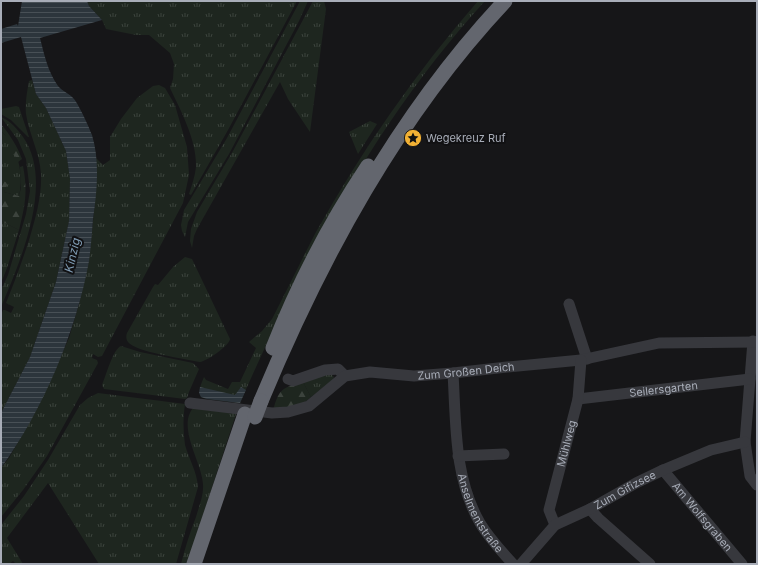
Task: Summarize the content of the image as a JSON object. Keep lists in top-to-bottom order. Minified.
{"streets":{"street":["Zum Großen Deich","Seilersgarten","Mühlweg","Zum Gifizsee","Anselmentstraße","Am Wolfsgraben"]},"crossings":[["Zum Großen Deich","Mühlweg"],["Zum Großen Deich","Anselmentstraße"],["Seilersgarten","Mühlweg"],["Mühlweg","Zum Gifizsee"],["Zum Gifizsee","Am Wolfsgraben"]],"water":["Kinzig"],"places":{"place":["Wegekreuz Ruf"]}}
